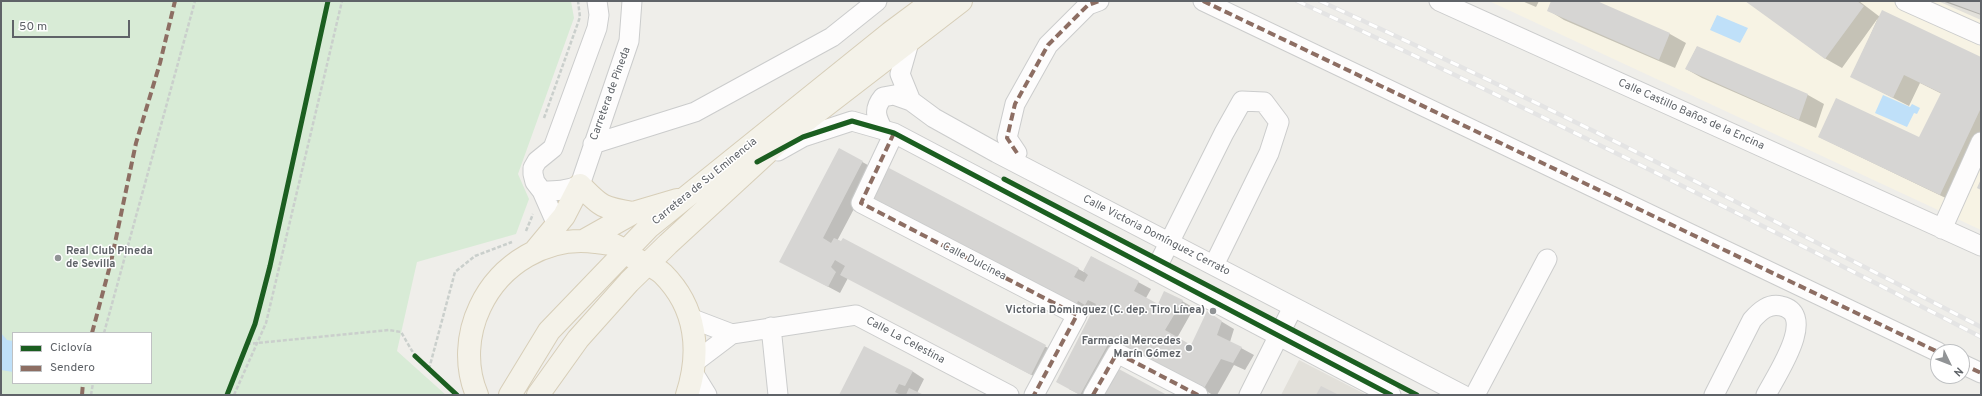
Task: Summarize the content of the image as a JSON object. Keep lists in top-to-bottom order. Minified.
{"streets":{"main road":["Carretera de Su Eminencia"],"street":["Carretera de Pineda","Calle Castillo Baños de la Encina","Calle Victoria Domínguez Cerrato","Calle Dulcinea","Calle La Celestina"]},"places":["Real Club Pineda de Sevilla","Victoria Dominguez (C. dep. Tiro Línea)","Farmacia Mercedes Marín Gómez"],"legend":["Ciclovía","Sendero"],"scale_bar":"50 m","north":"bottom right"}
